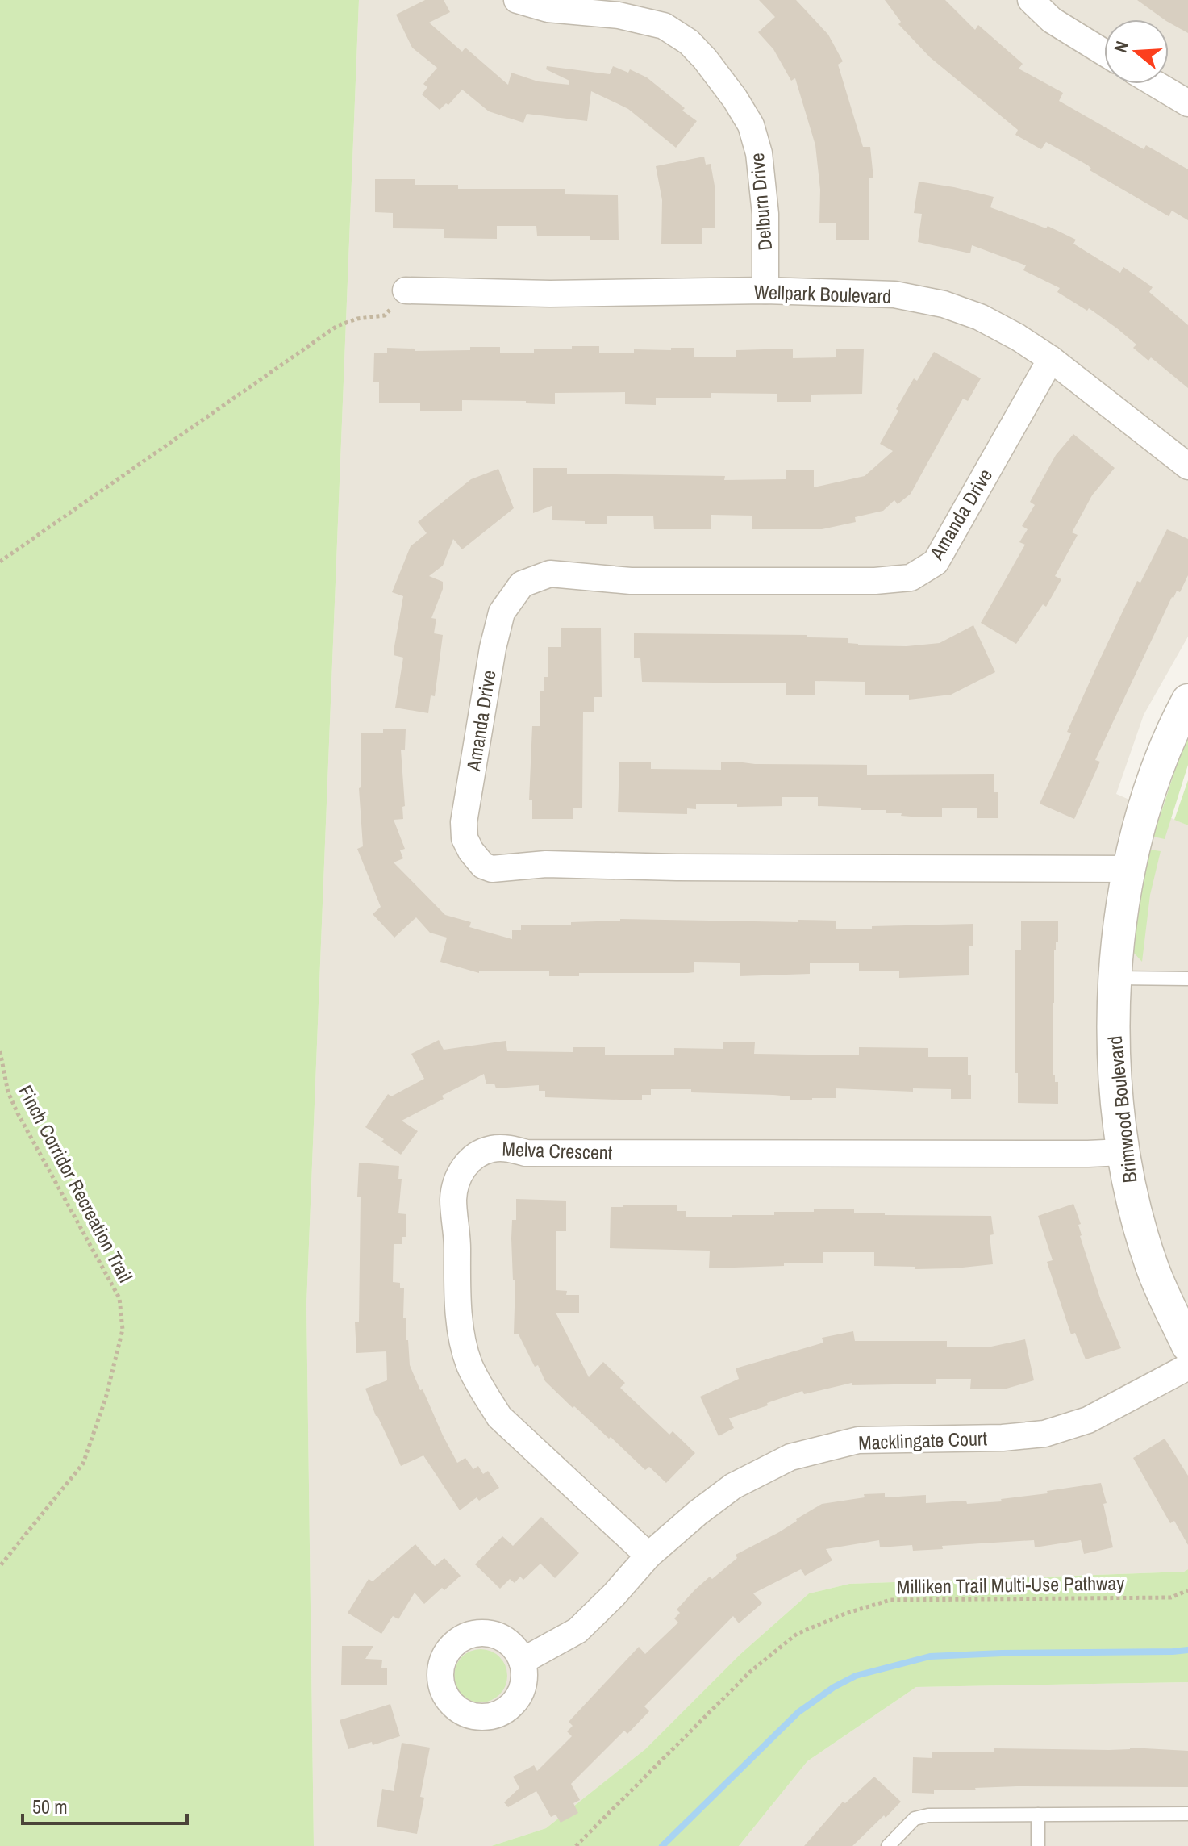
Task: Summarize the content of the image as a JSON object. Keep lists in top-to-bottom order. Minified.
{"streets":{"street":["Delburn Drive","Wellpark Boulevard","Amanda Drive","Brimwood Boulevard","Melva Crescent","Macklingate Court"],"path":["Finch Corridor Recreation Trail","Milliken Trail Multi-Use Pathway"]},"crossings":[["Delburn Drive","Wellpark Boulevard"],["Wellpark Boulevard","Amanda Drive"],["Amanda Drive","Brimwood Boulevard"],["Brimwood Boulevard","Melva Crescent"],["Melva Crescent","Macklingate Court"]],"scale_bar":"50 m","north":"left"}
